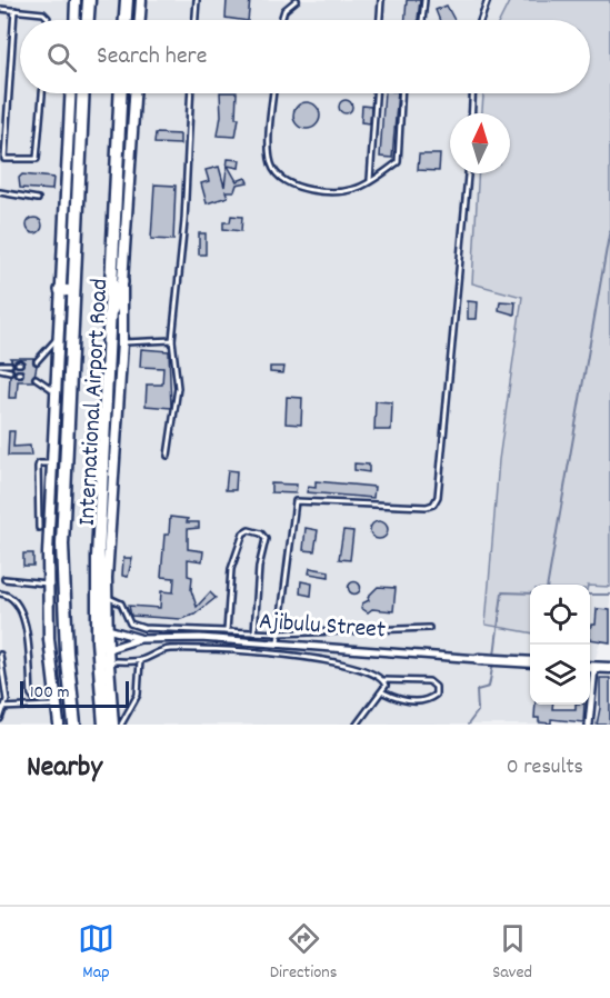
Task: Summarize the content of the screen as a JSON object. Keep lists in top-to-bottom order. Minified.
{"streets":{"highway":["International Airport Road"],"main road":["Ajibulu Street"]},"crossings":[["International Airport Road","Ajibulu Street"]],"scale_bar":"100 m","north":"top","page":{"search":"Search here","scale":"100 m","heading":["Nearby","0 results"],"nav":["Map","Directions","Saved"]}}
